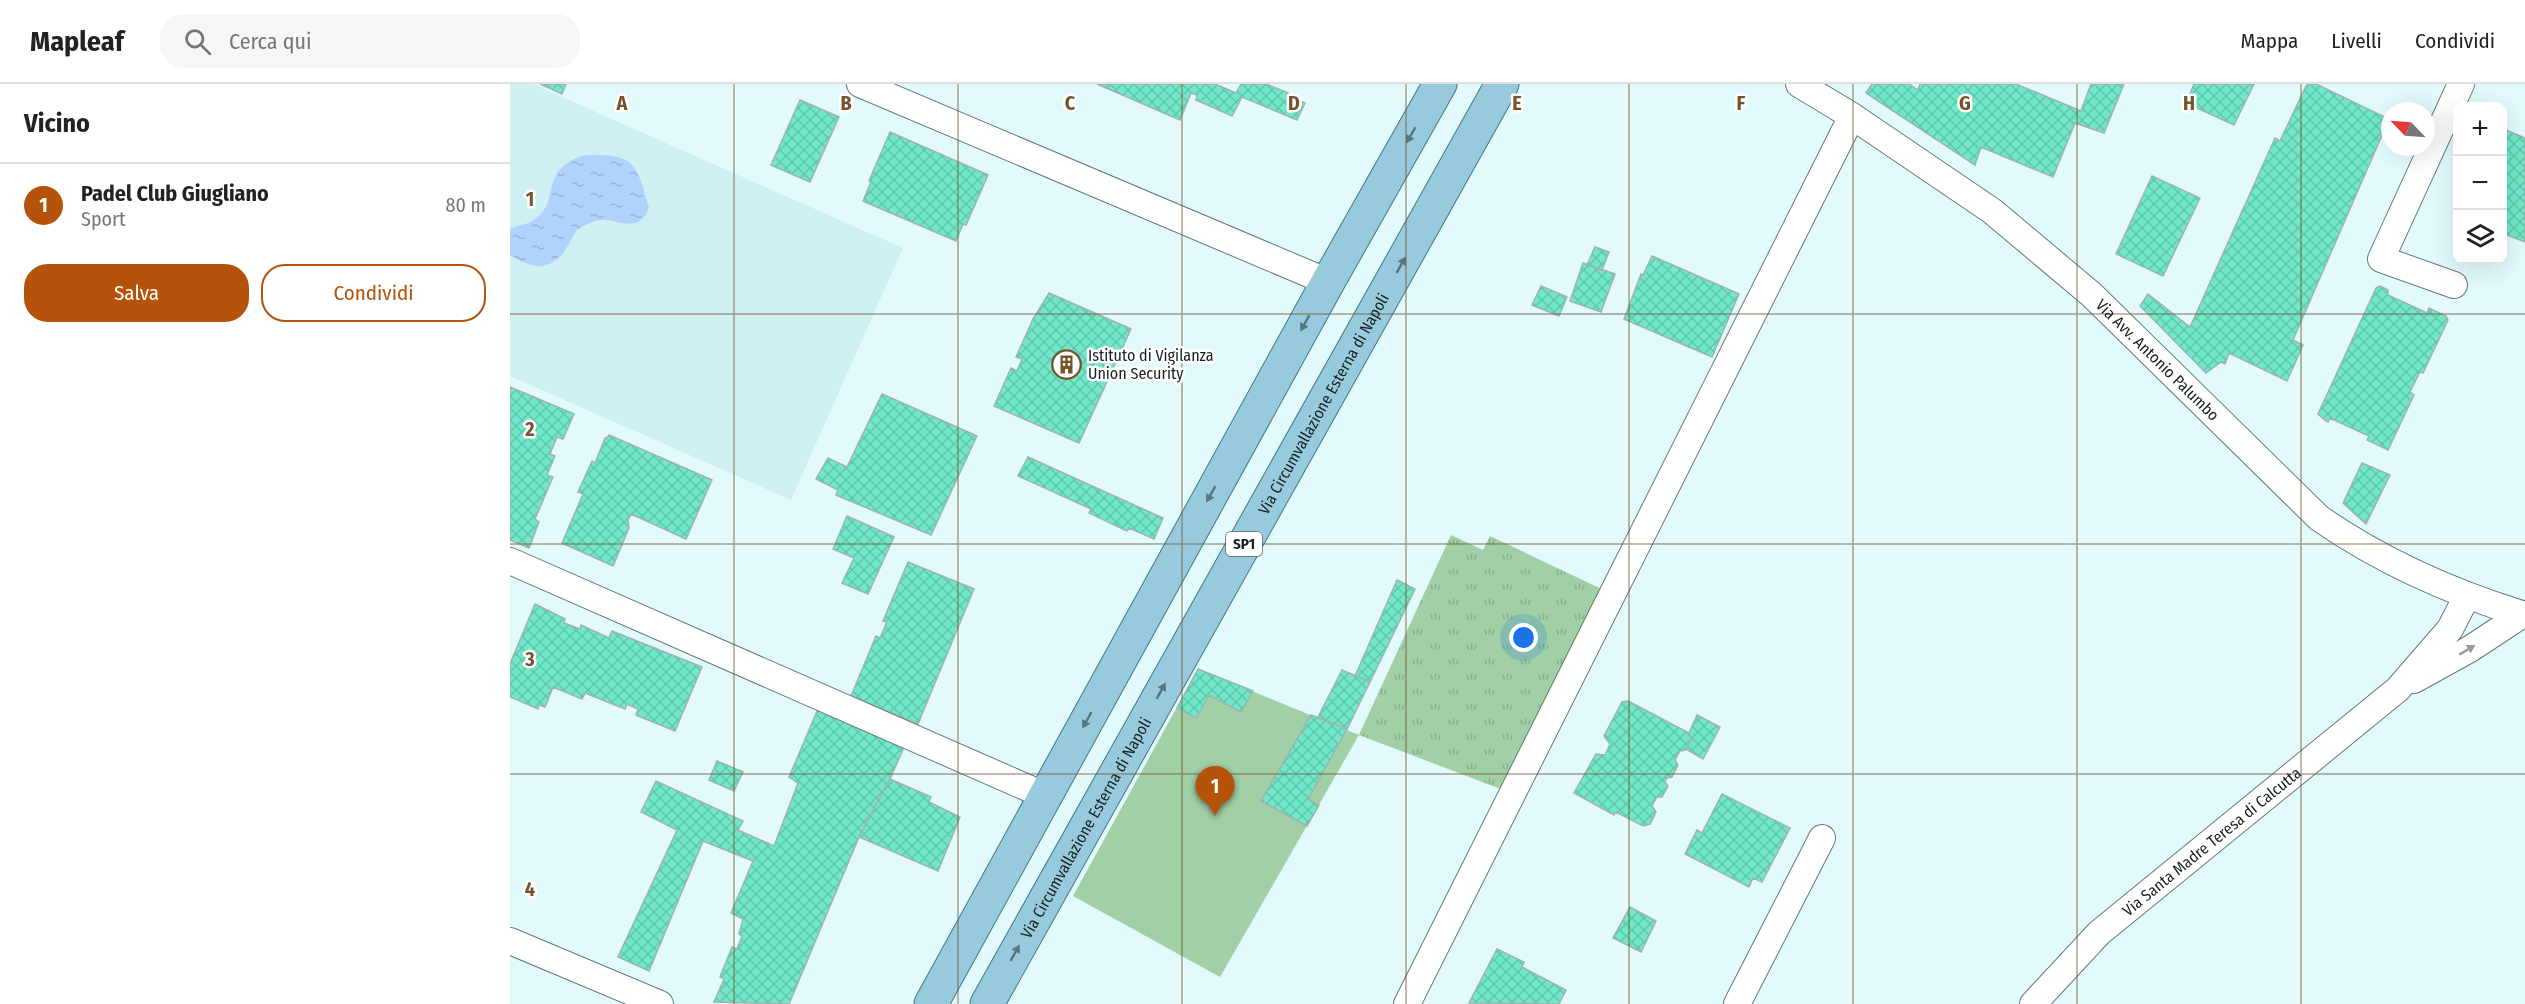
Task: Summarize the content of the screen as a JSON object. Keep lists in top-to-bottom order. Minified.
{"streets":{"main road":["Via Circumvallazione Esterna di Napoli","SP1"],"street":["Via Avv. Antonio Palumbo","Via Santa Madre Teresa di Calcutta"]},"crossings":[["Via Avv. Antonio Palumbo","Via Santa Madre Teresa di Calcutta"]],"places":{"building":["Istituto di Vigilanza Union Security"]},"north":"top left","page":{"header":"Mapleaf","search":"Cerca qui","nav":["Mappa","Livelli","Condividi"],"heading":"Vicino","map_buttons":["+","−"],"list":[{"mark":"1","name":"Padel Club Giugliano","note":"Sport","value":"80 m"}],"buttons":["Salva","Condividi"],"pins":"1"},"grid":{"columns":["A","B","C","D","E","F","G","H"],"rows":["1","2","3","4"]}}
